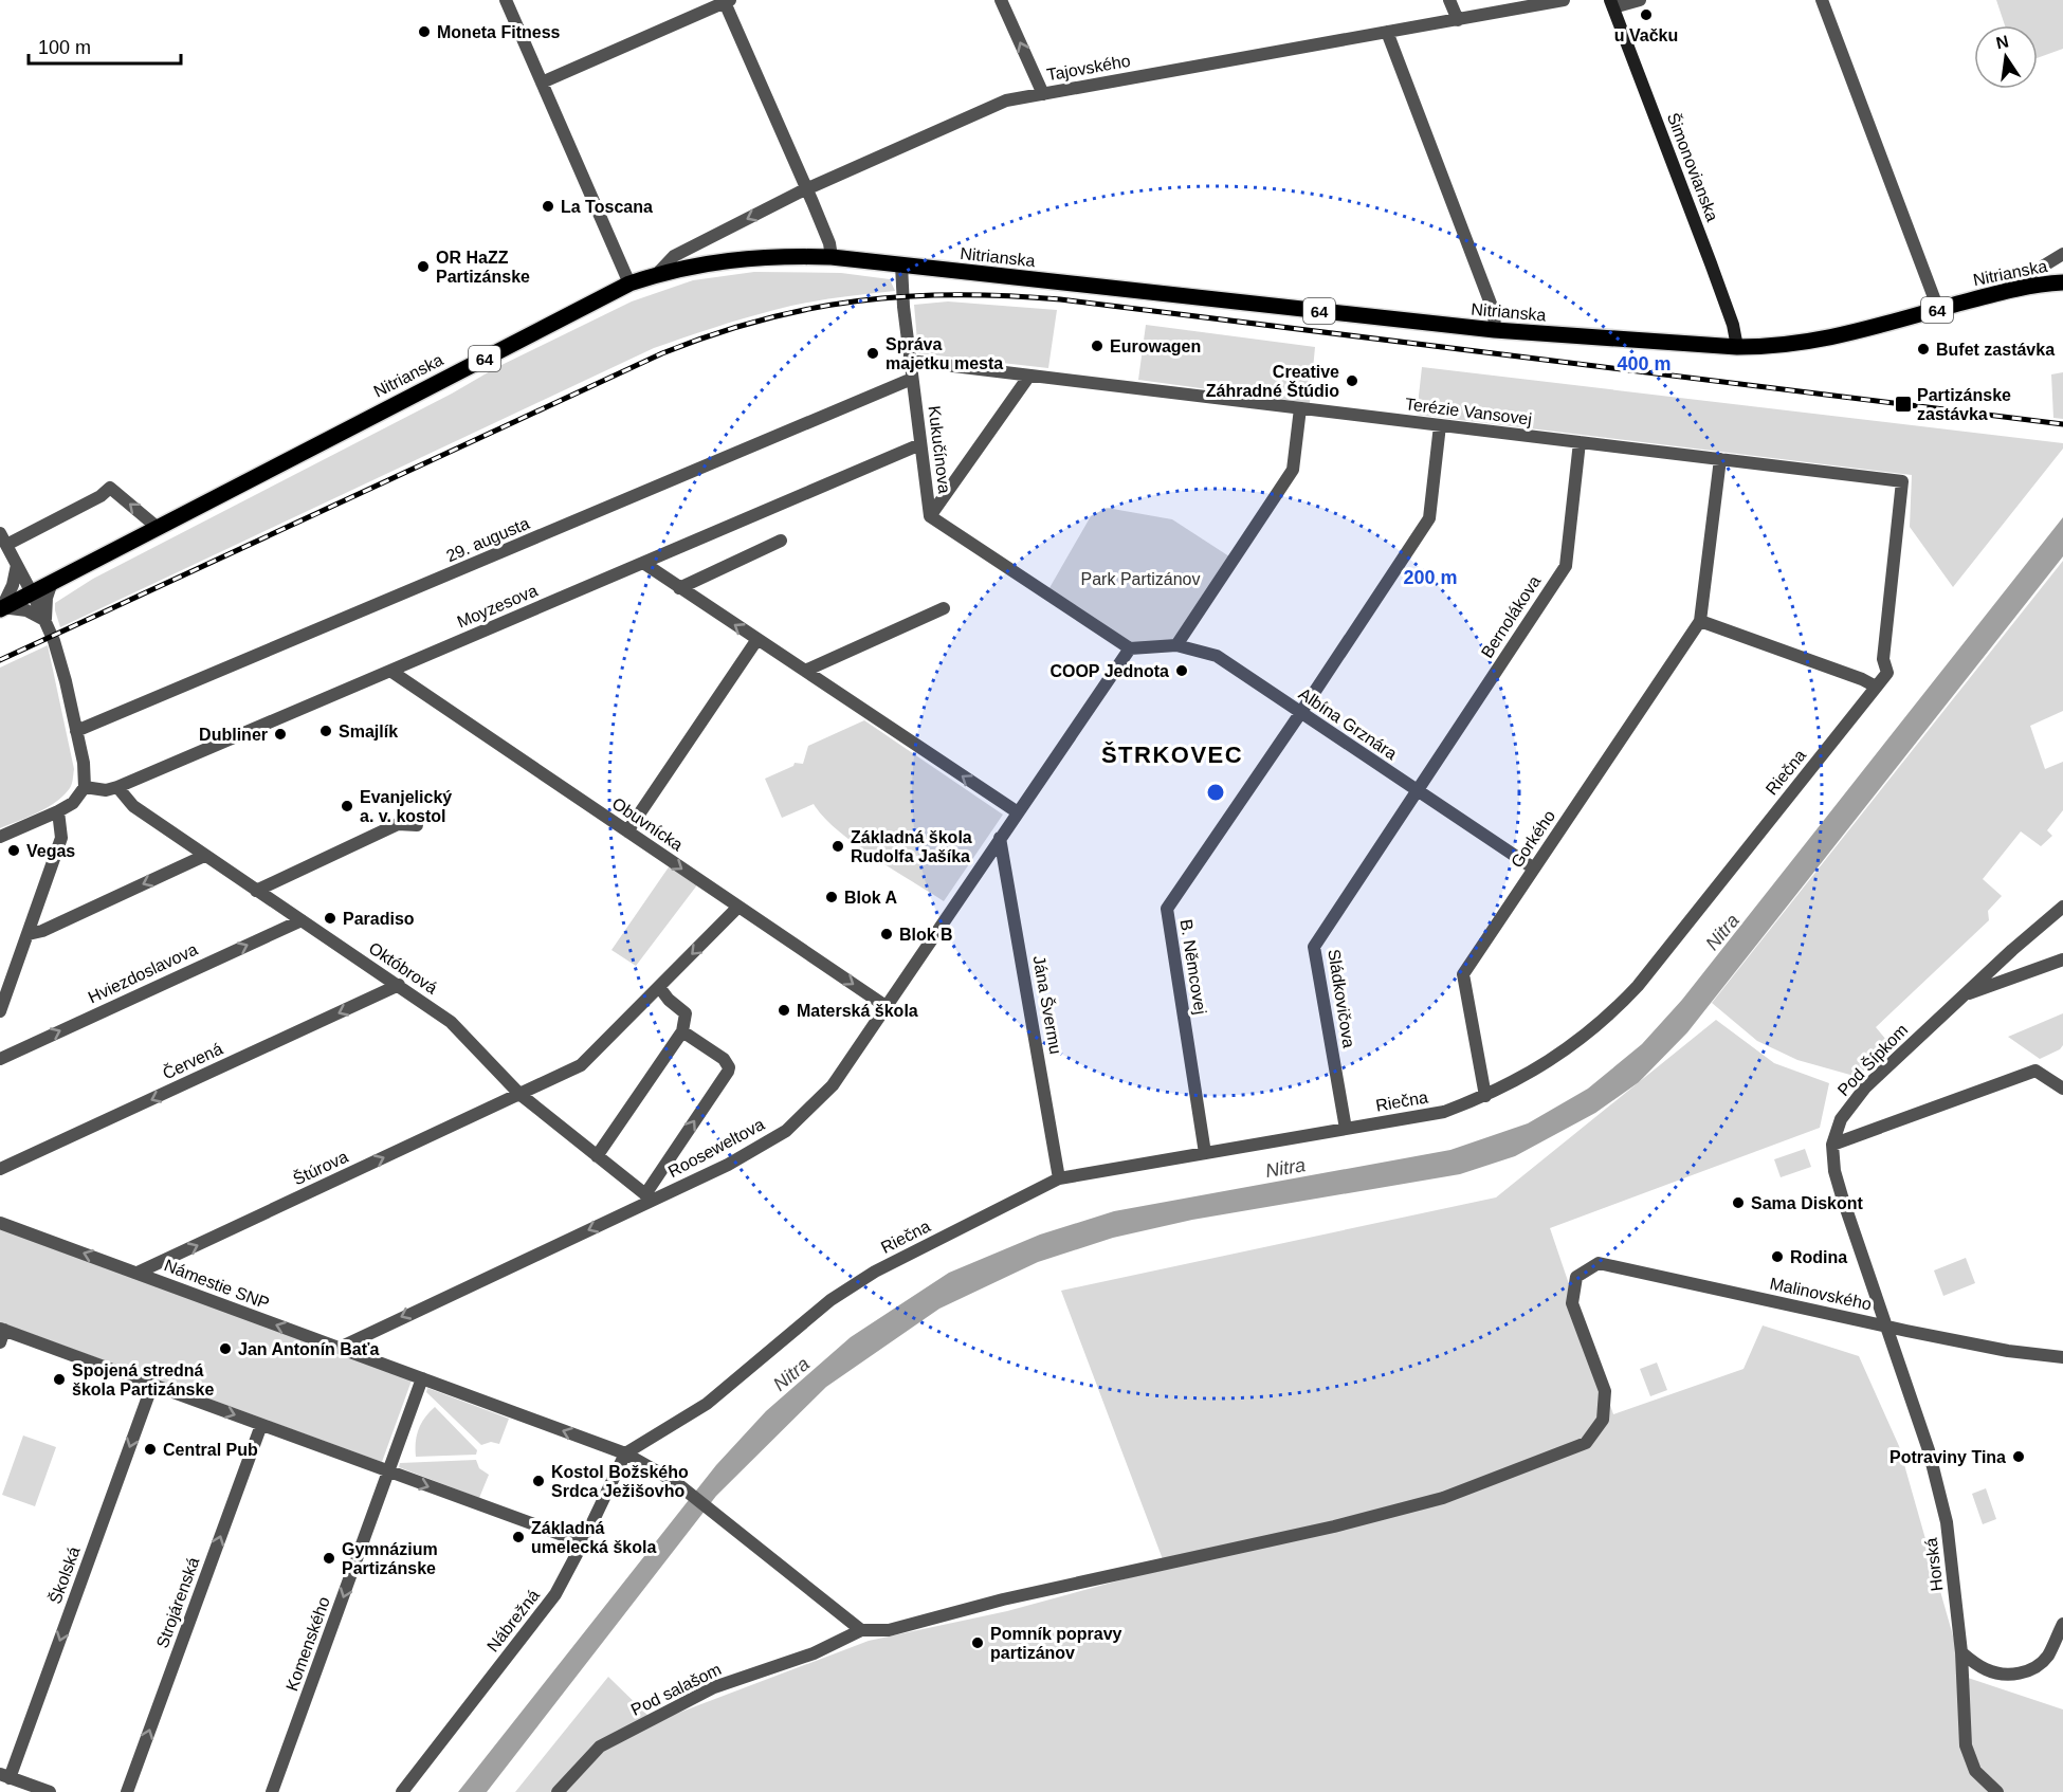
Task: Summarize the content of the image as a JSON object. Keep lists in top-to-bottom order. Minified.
{"streets":{"main road":["Nitrianska","64"],"street":["Tajovského","Šimonovianska","Terézie Vansovej","Kukučínova","29. augusta","Moyzesova","Bernolákova","Albína Grznára","Riečna","Obuvnícka","Gorkého","B. Němcovej","Októbrová","Hviezdoslavova","Sládkovičova","Jána Švermu","Pod Šípkom","Červená","Rooseweltova","Štúrova","Námestie SNP","Malinovského","Horská","Školská","Strojárenská","Nábrežná","Komenského","Pod salašom"]},"crossings":[["Tajovského","Nitrianska"],["Šimonovianska","Nitrianska"],["Nitrianska","Kukučínova"],["Terézie Vansovej","Kukučínova"],["Terézie Vansovej","Bernolákova"],["Terézie Vansovej","Riečna"],["Terézie Vansovej","Gorkého"],["Terézie Vansovej","B. Němcovej"],["Kukučínova","29. augusta"],["Kukučínova","Moyzesova"],["Kukučínova","Albína Grznára"],["Kukučínova","Rooseweltova"],["Moyzesova","Obuvnícka"],["Moyzesova","Októbrová"],["Bernolákova","Albína Grznára"],["Bernolákova","Sládkovičova"],["Albína Grznára","Gorkého"],["Albína Grznára","B. Němcovej"],["Albína Grznára","Sládkovičova"],["Albína Grznára","Rooseweltova"],["Riečna","Gorkého"],["Riečna","B. Němcovej"],["Riečna","Sládkovičova"],["Riečna","Jána Švermu"],["Riečna","Námestie SNP"],["Riečna","Nábrežná"],["Obuvnícka","Rooseweltova"],["Obuvnícka","Štúrova"],["Októbrová","Hviezdoslavova"],["Októbrová","Červená"],["Októbrová","Rooseweltova"],["Októbrová","Štúrova"],["Jána Švermu","Rooseweltova"],["Pod Šípkom","Malinovského"],["Pod Šípkom","Horská"],["Rooseweltova","Námestie SNP"],["Štúrova","Námestie SNP"],["Námestie SNP","Malinovského"],["Námestie SNP","Nábrežná"],["Námestie SNP","Pod salašom"],["Malinovského","Horská"],["Malinovského","Pod salašom"]],"one_way":["Obuvnícka","Červená","Školská","Strojárenská","Komenského"],"districts":["ŠTRKOVEC"],"water":["Nitra"],"parks":["Park Partizánov"],"places":{"other":["u Vačku","Moneta Fitness","La Toscana","OR HaZZ Partizánske","Eurowagen","Bufet zastávka","Správa majetku mesta","Creative Záhradné Štúdio","COOP Jednota","Smajlík","Dubliner","Evanjelický a. v. kostol","Základná škola Rudolfa Jašíka","Vegas","Blok A","Paradiso","Blok B","Materská škola","Sama Diskont","Rodina","Jan Antonín Baťa","Spojená stredná škola Partizánske","Central Pub","Potraviny Tina","Kostol Božského Srdca Ježišovho","Základná umelecká škola","Gymnázium Partizánske","Pomník popravy partizánov"],"transit":["Partizánske zastávka"]},"scale_bar":"100 m","north":"top","rings":["400 m","200 m"]}
